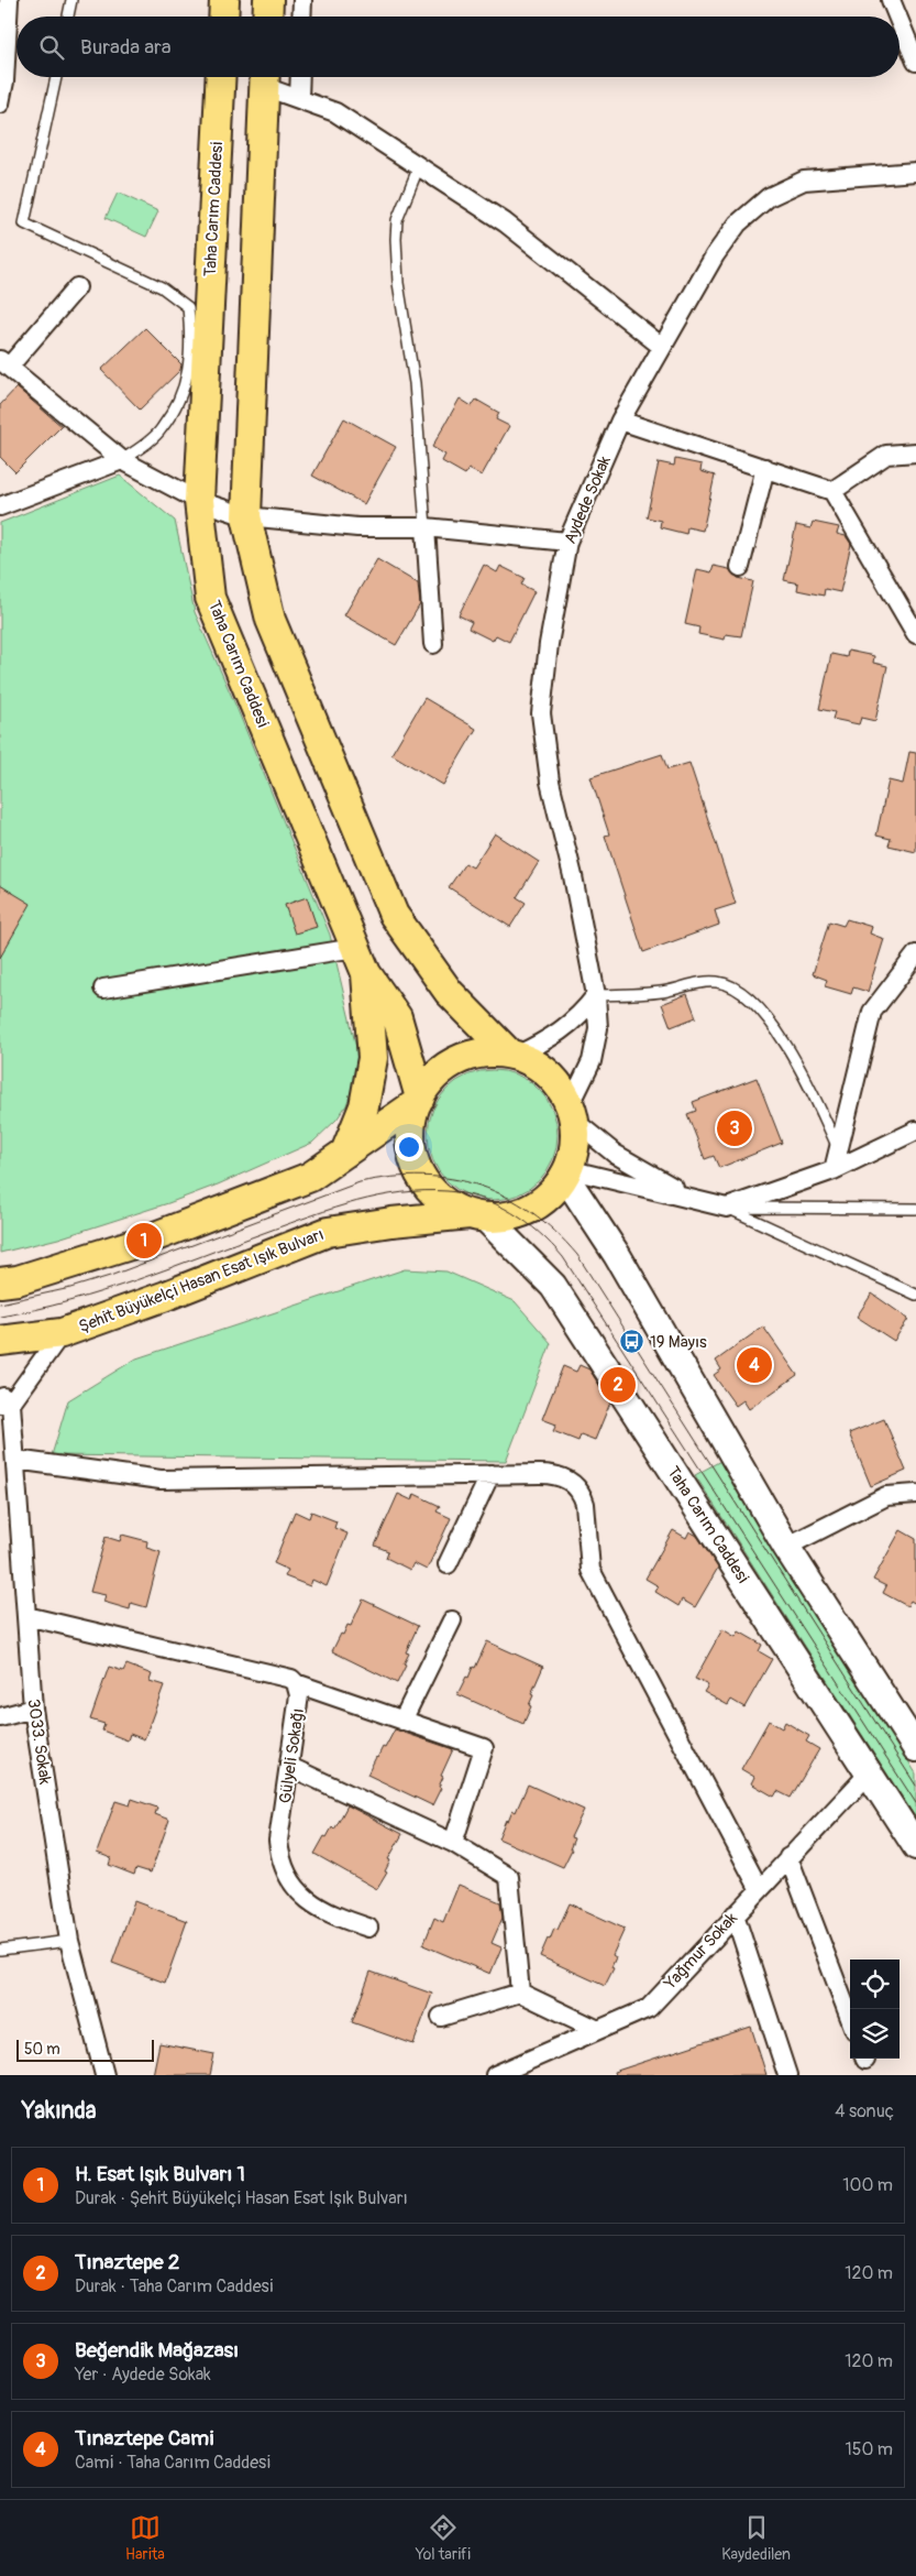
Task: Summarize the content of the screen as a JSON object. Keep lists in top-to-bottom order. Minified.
{"streets":{"main road":["Taha Carım Caddesi","Şehit Büyükelçi Hasan Esat Işık Bulvarı"],"street":["Aydede Sokak","3033. Sokak","Gülyeli Sokağı","Yağmur Sokak"]},"crossings":[["Taha Carım Caddesi","Aydede Sokak"],["Taha Carım Caddesi","Şehit Büyükelçi Hasan Esat Işık Bulvarı"],["Taha Carım Caddesi","Yağmur Sokak"],["Aydede Sokak","Şehit Büyükelçi Hasan Esat Işık Bulvarı"]],"places":{"bus stop":["19 Mayıs"]},"scale_bar":"50 m","page":{"search":"Burada ara","pins":["3","1","4","2"],"scale":"50 m","heading":["Yakında","4 sonuç"],"list":[{"mark":"1","name":"H. Esat Işık Bulvarı 1","note":"Durak · Şehit Büyükelçi Hasan Esat Işık Bulvarı","value":"100 m"},{"mark":"2","name":"Tınaztepe 2","note":"Durak · Taha Carım Caddesi","value":"120 m"},{"mark":"3","name":"Beğendik Mağazası","note":"Yer · Aydede Sokak","value":"120 m"},{"mark":"4","name":"Tınaztepe Cami","note":"Cami · Taha Carım Caddesi","value":"150 m"}],"nav":["Harita","Yol tarifi","Kaydedilen"]}}
